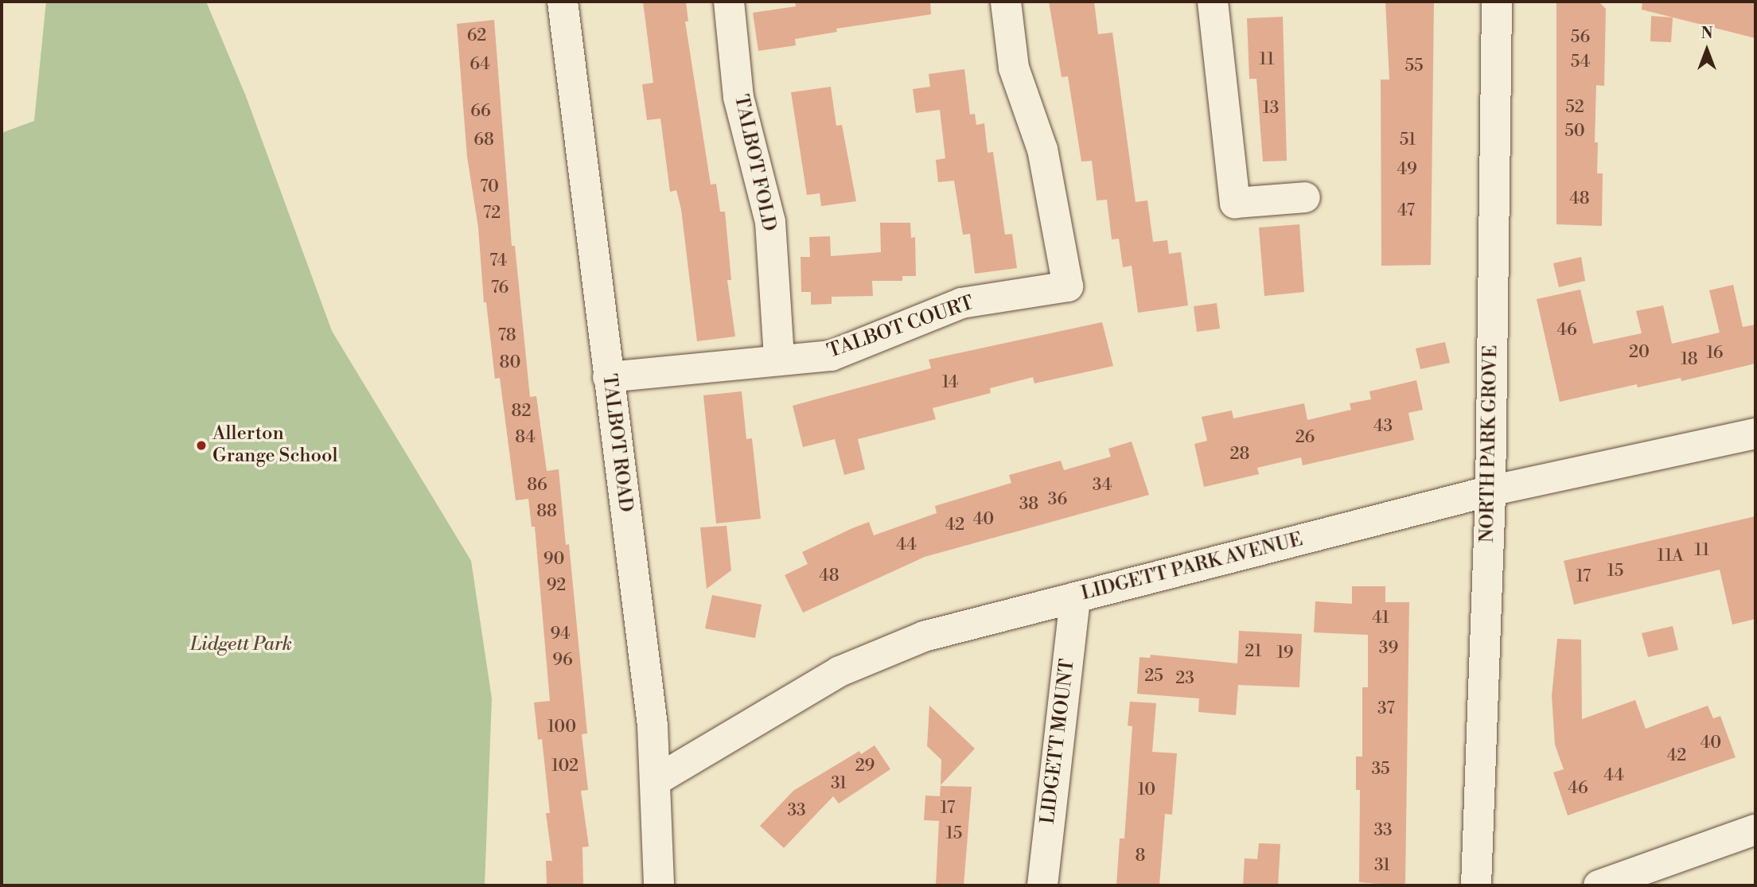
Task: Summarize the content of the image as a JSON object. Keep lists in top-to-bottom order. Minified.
{"streets":{"street":["TALBOT FOLD","TALBOT COURT","TALBOT ROAD","NORTH PARK GROVE","LIDGETT PARK AVENUE","LIDGETT MOUNT"]},"crossings":[["TALBOT FOLD","TALBOT COURT"],["TALBOT COURT","TALBOT ROAD"],["TALBOT ROAD","LIDGETT PARK AVENUE"],["NORTH PARK GROVE","LIDGETT PARK AVENUE"],["LIDGETT PARK AVENUE","LIDGETT MOUNT"]],"parks":["Lidgett Park"],"places":["Allerton Grange School"],"house_numbers":["62","56","11","54","64","55","52","13","66","50","68","51","49","70","48","47","72","74","76","46","78","20","16","18","80","14","82","43","84","26","28","86","34","36","38","88","40","42","44","11","11A","90","15","48","17","92","41","94","39","21","19","96","25","23","37","100","40","42","102","29","35","44","31","46","10","17","33","33","15","8","31"],"north":"top"}
